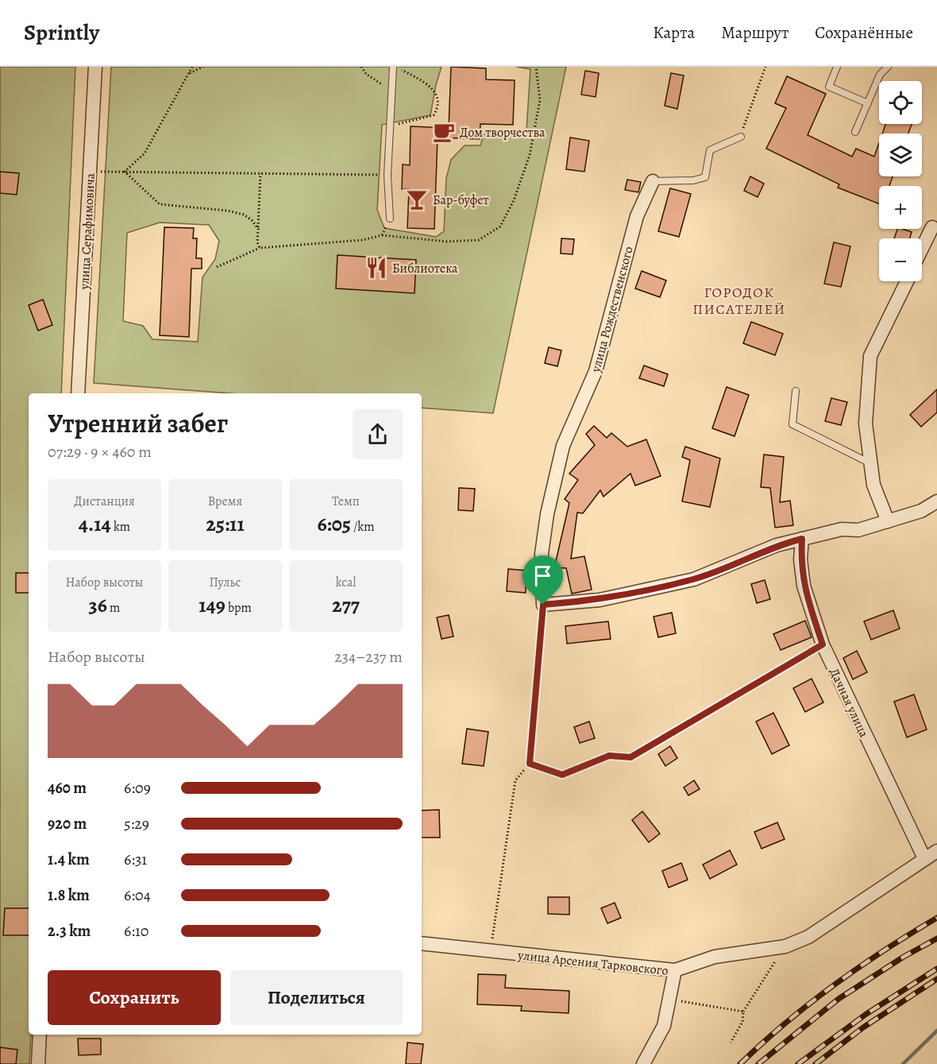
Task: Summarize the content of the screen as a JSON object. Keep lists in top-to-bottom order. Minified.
{"streets":{"street":["улица Серафимовича","улица Рождественского","Дачная улица","улица Арсения Тарковского"]},"crossings":[["Дачная улица","улица Арсения Тарковского"]],"districts":["ГОРОДОК ПИСАТЕЛЕЙ"],"places":{"cafe":["Дом творчества"],"bar":["Бар-буфет"],"restaurant":["Библиотека"]},"page":{"header":"Sprintly","nav":["Карта","Маршрут","Сохранённые"],"map_buttons":["+","−"],"heading":["Утренний забег","07:29 · 9 × 460 m"],"stats":[["Дистанция","4.14 km"],["Время","25:11"],["Темп","6:05 /km"],["Набор высоты","36 m"],["Пульс","149 bpm"],["kcal","277"]],"chart":["Набор высоты","234–237 m"],"list":[{"name":"460 m","note":"6:09"},{"name":"920 m","note":"5:29"},{"name":"1.4 km","note":"6:31"},{"name":"1.8 km","note":"6:04"},{"name":"2.3 km","note":"6:10"}],"buttons":["Сохранить","Поделиться"]}}
